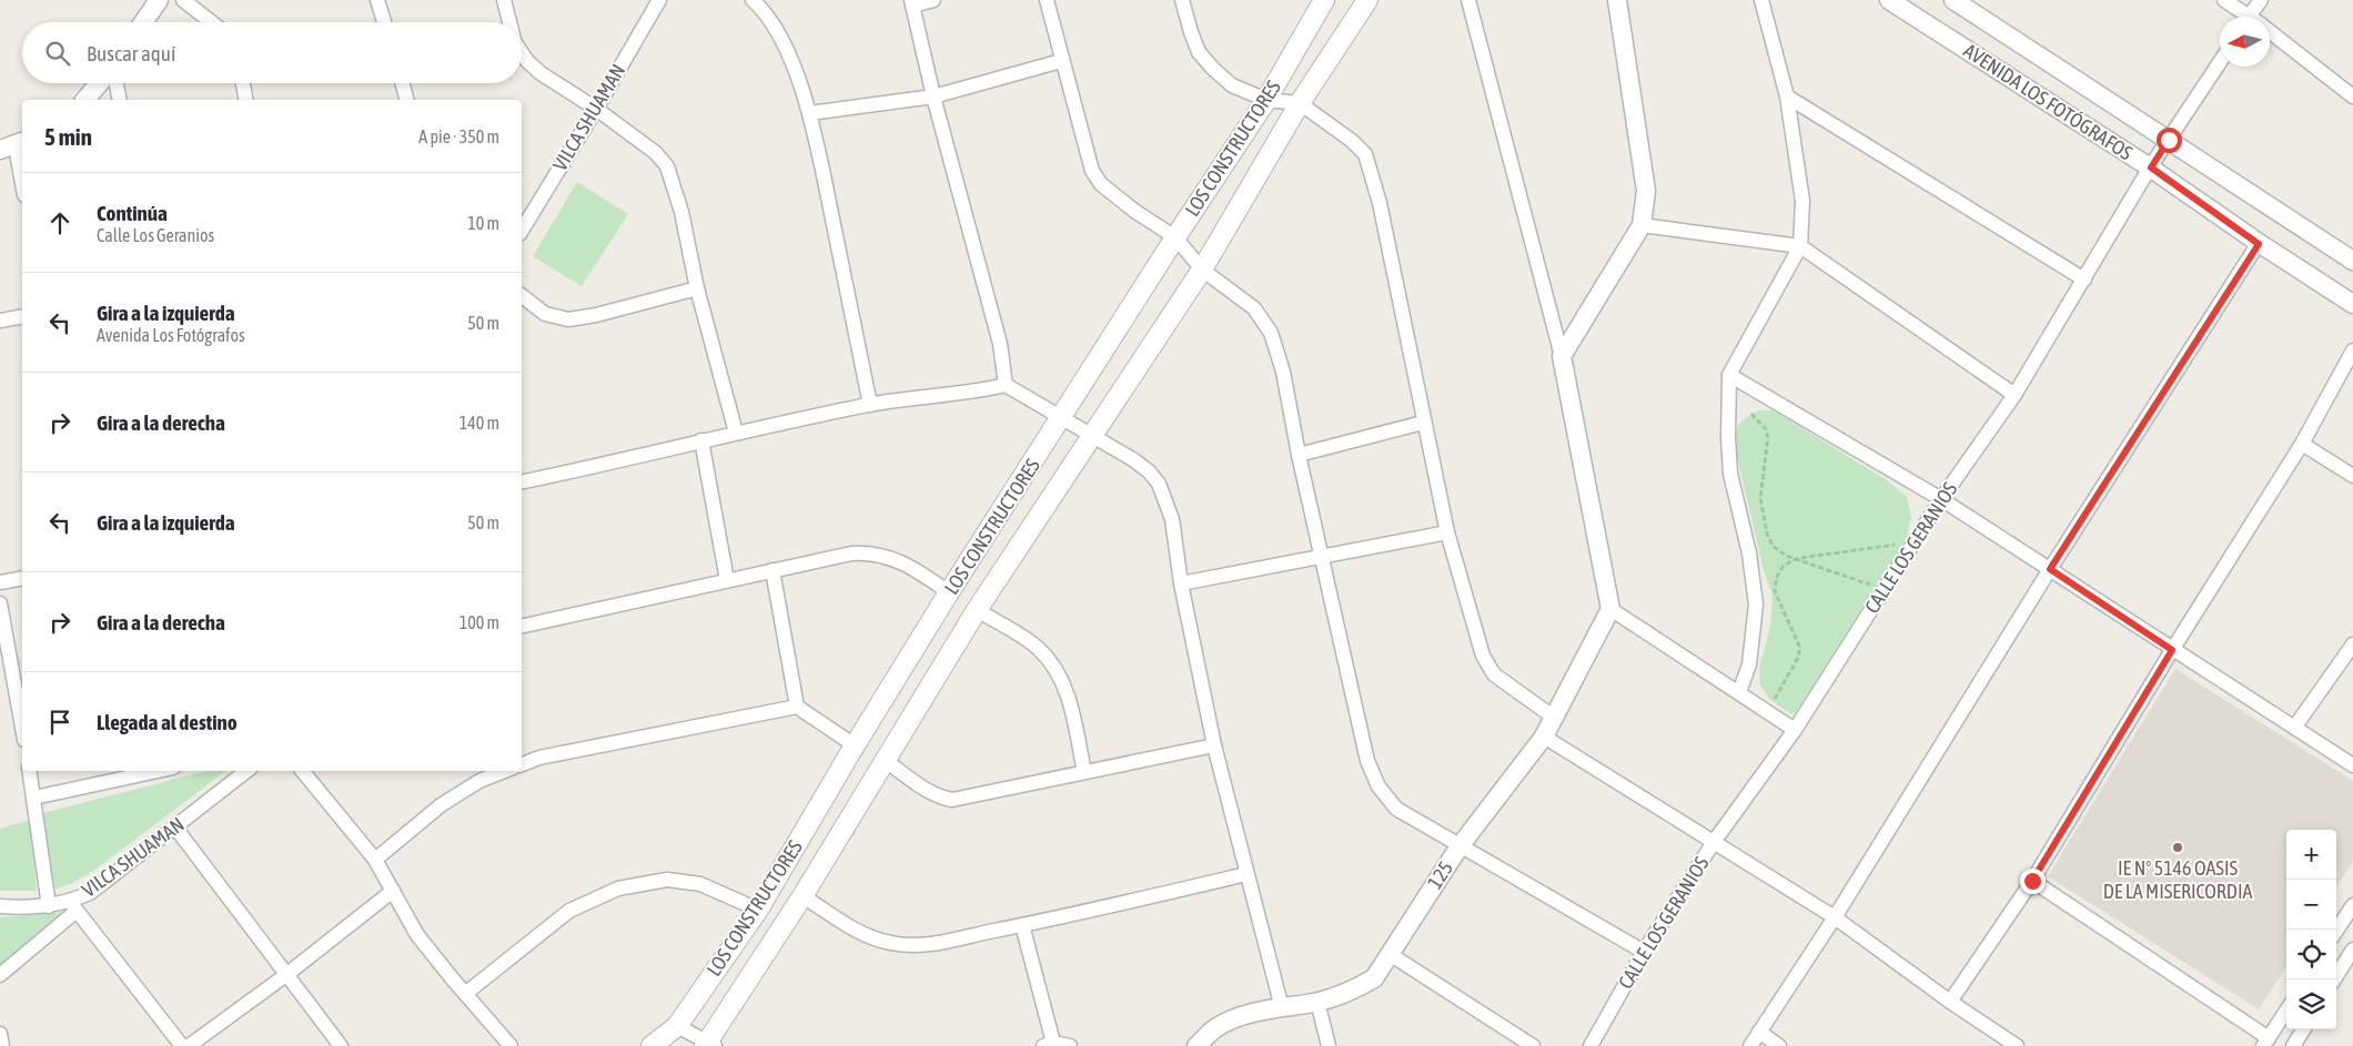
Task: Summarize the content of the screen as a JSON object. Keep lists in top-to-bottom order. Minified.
{"streets":{"main road":["LOS CONSTRUCTORES"],"street":["AVENIDA LOS FOTÓGRAFOS","VILCA SHUAMAN","CALLE LOS GERANIOS","125"]},"crossings":[["AVENIDA LOS FOTÓGRAFOS","CALLE LOS GERANIOS"]],"places":["IE N° 5146 OASIS DE LA MISERICORDIA"],"north":"left","page":{"search":"Buscar aquí","heading":["5 min","A pie · 350 m"],"list":[["Continúa","Calle Los Geranios","10 m"],["Gira a la izquierda","Avenida Los Fotógrafos","50 m"],["Gira a la derecha","140 m"],["Gira a la izquierda","50 m"],["Gira a la derecha","100 m"],"Llegada al destino"],"map_buttons":["+","−"]}}
